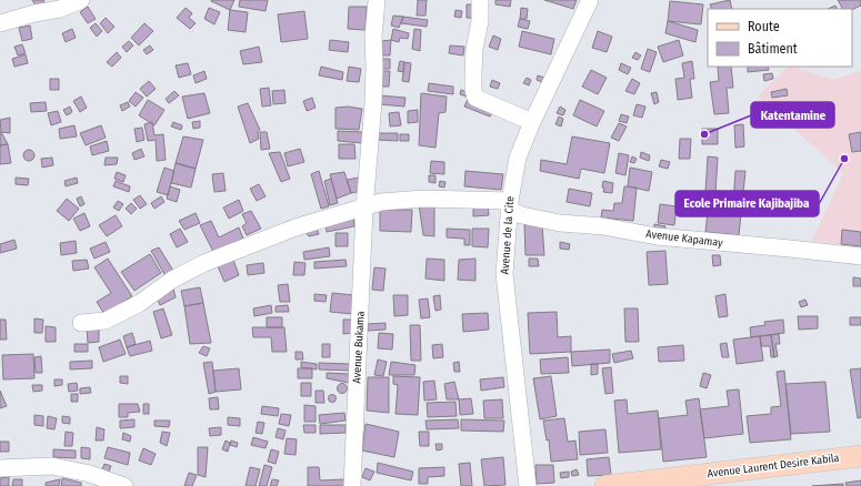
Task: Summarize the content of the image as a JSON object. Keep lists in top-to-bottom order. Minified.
{"streets":{"main road":["Avenue Laurent Desire Kabila"],"street":["Avenue de la Cite","Avenue Kapamay","Avenue Bukama"]},"crossings":[["Avenue de la Cite","Avenue Kapamay"],["Avenue Kapamay","Avenue Bukama"]],"places":["Katentamine","Ecole Primaire Kajibajiba"],"legend":["Route","Bâtiment"]}
